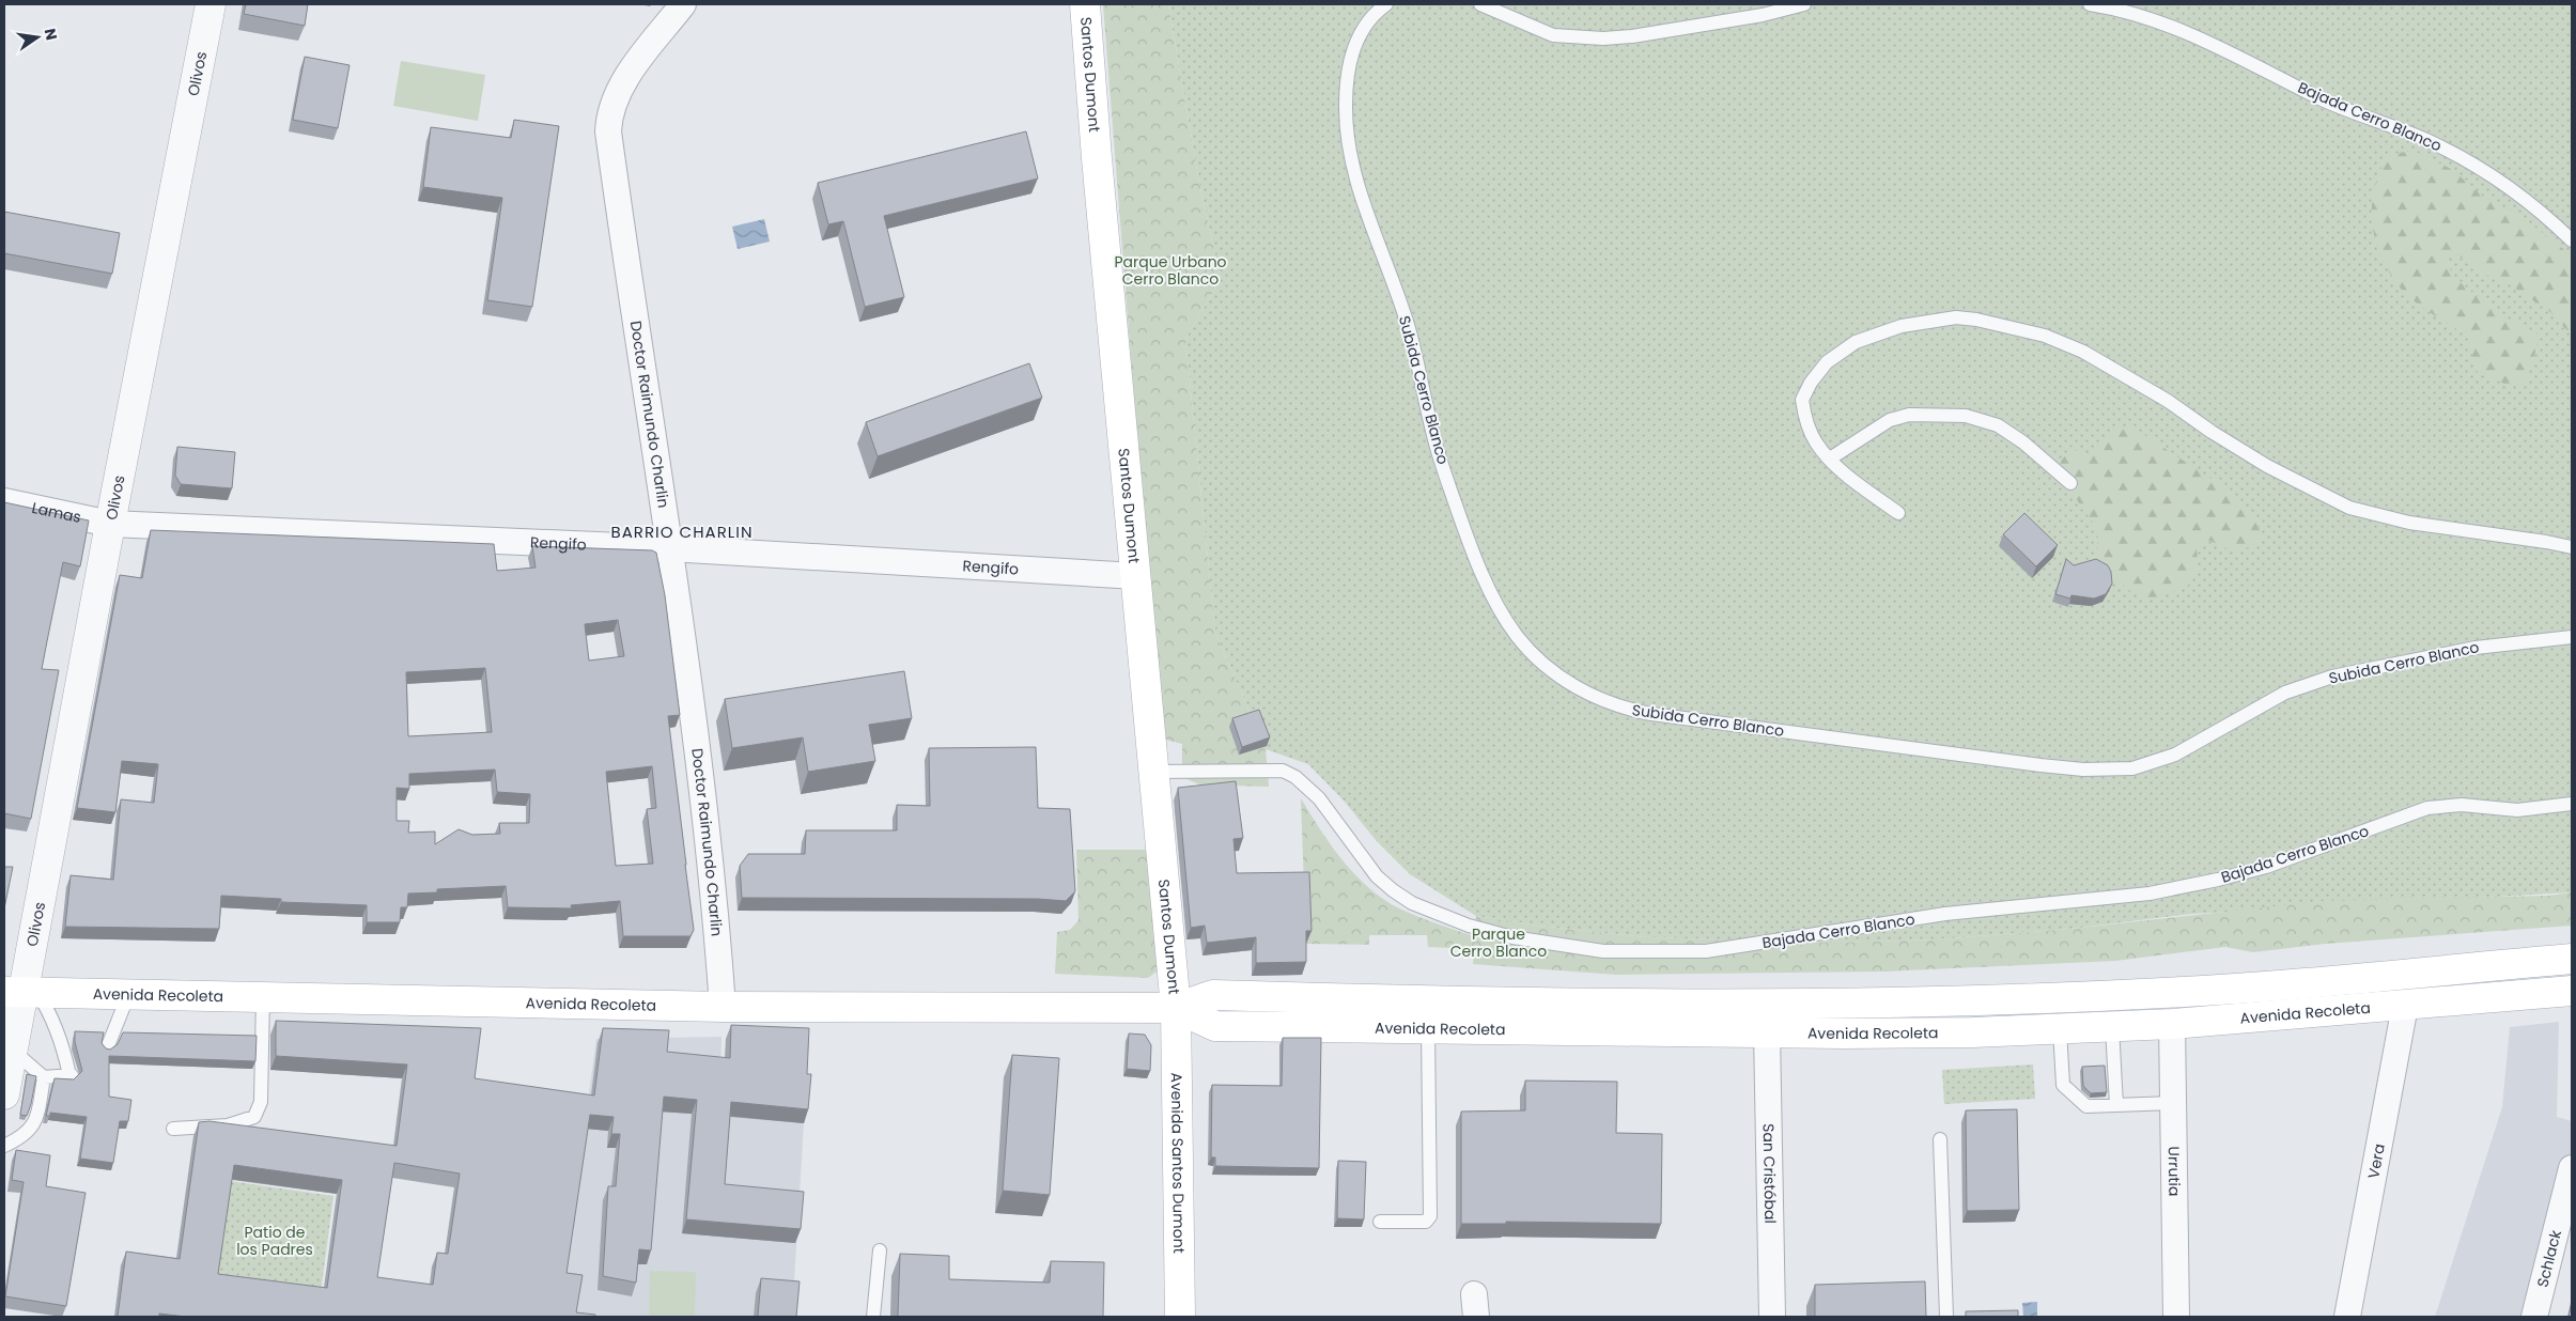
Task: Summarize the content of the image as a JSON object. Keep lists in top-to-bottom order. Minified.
{"streets":{"main road":["Santos Dumont","Avenida Recoleta","Avenida Santos Dumont"],"street":["Olivos","Doctor Raimundo Charlin","Lamas","Rengifo","Vera","Urrutia","San Cristóbal","Schlack"],"lane":["Bajada Cerro Blanco","Subida Cerro Blanco"]},"crossings":[["Olivos","Lamas"],["Olivos","Rengifo"],["Olivos","Avenida Recoleta"],["Santos Dumont","Bajada Cerro Blanco"],["Santos Dumont","Rengifo"],["Santos Dumont","Avenida Recoleta"],["Santos Dumont","Avenida Santos Dumont"],["Doctor Raimundo Charlin","Rengifo"],["Doctor Raimundo Charlin","Avenida Recoleta"],["Lamas","Rengifo"],["Avenida Recoleta","Vera"],["Avenida Recoleta","Avenida Santos Dumont"],["Avenida Recoleta","Urrutia"],["Avenida Recoleta","San Cristóbal"]],"districts":["BARRIO CHARLIN"],"parks":["Parque Urbano Cerro Blanco","Parque Cerro Blanco","Patio de los Padres"],"north":"right"}
